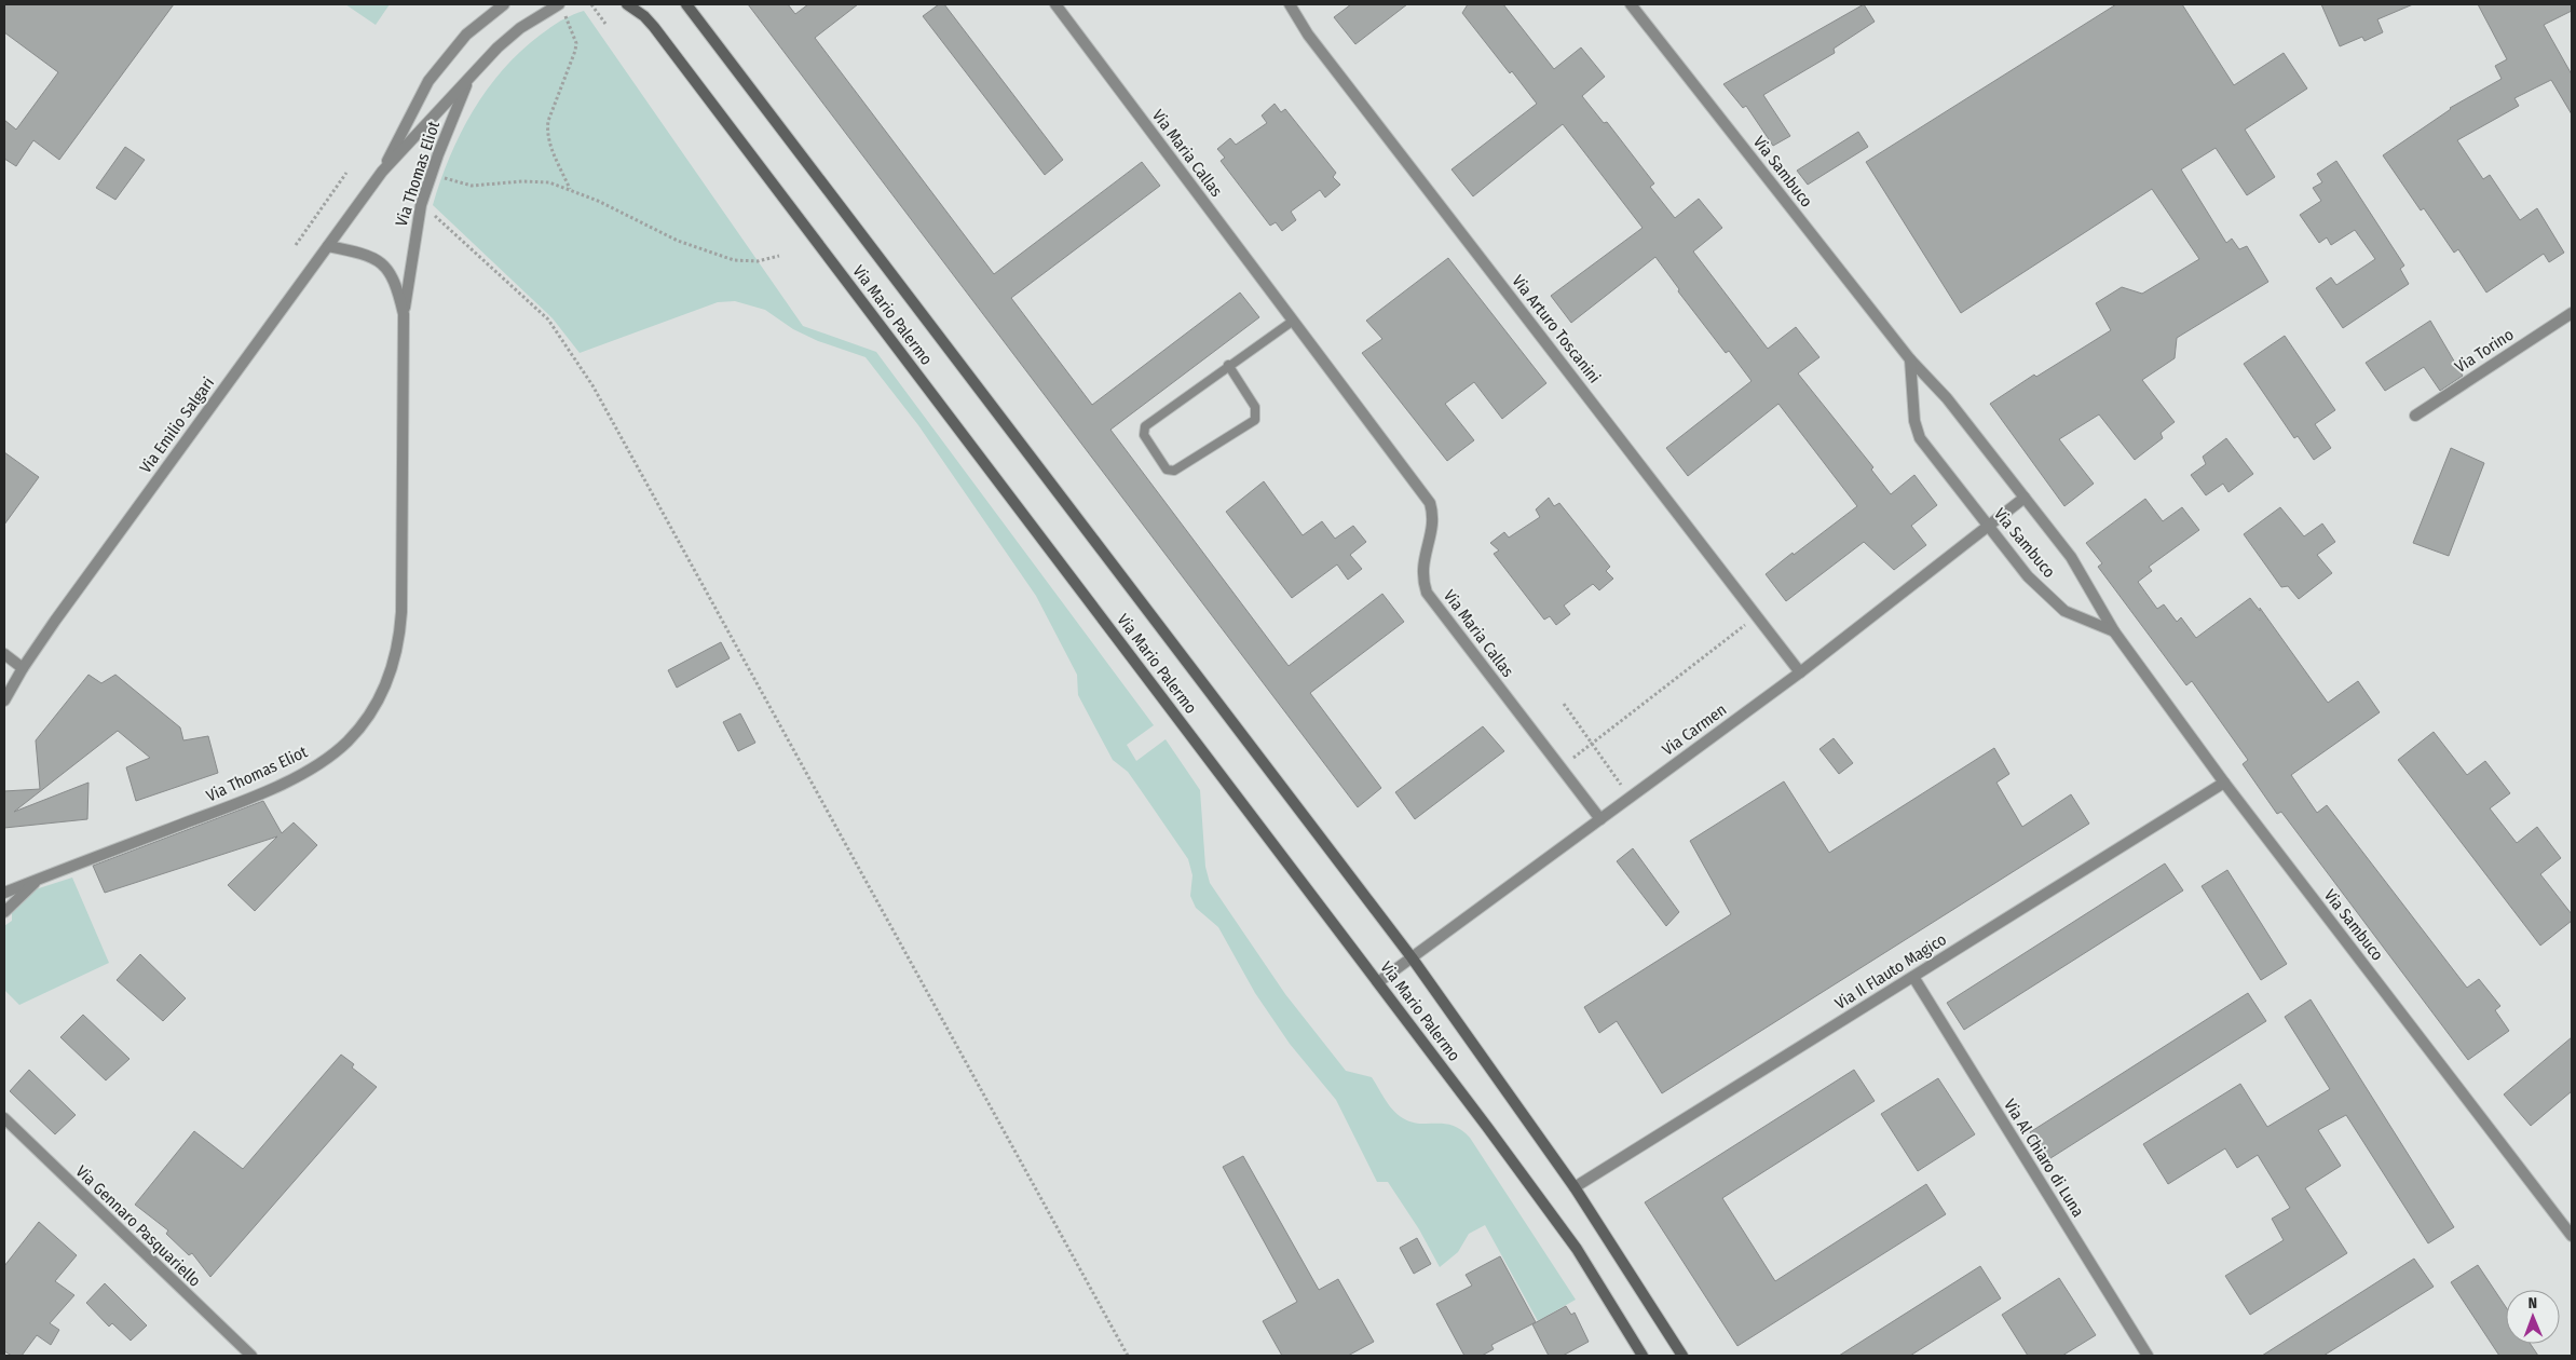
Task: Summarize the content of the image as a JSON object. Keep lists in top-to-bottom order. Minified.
{"streets":{"street":["Via Maria Callas","Via Sambuco","Via Thomas Eliot","Via Mario Palermo","Via Arturo Toscanini","Via Torino","Via Emilio Salgari","Via Carmen","Via Il Flauto Magico","Via Al Chiaro di Luna","Via Gennaro Pasquariello"]},"crossings":[["Via Maria Callas","Via Carmen"],["Via Sambuco","Via Carmen"],["Via Sambuco","Via Il Flauto Magico"],["Via Thomas Eliot","Via Emilio Salgari"],["Via Mario Palermo","Via Carmen"],["Via Mario Palermo","Via Il Flauto Magico"],["Via Arturo Toscanini","Via Carmen"],["Via Il Flauto Magico","Via Al Chiaro di Luna"]],"north":"top"}
